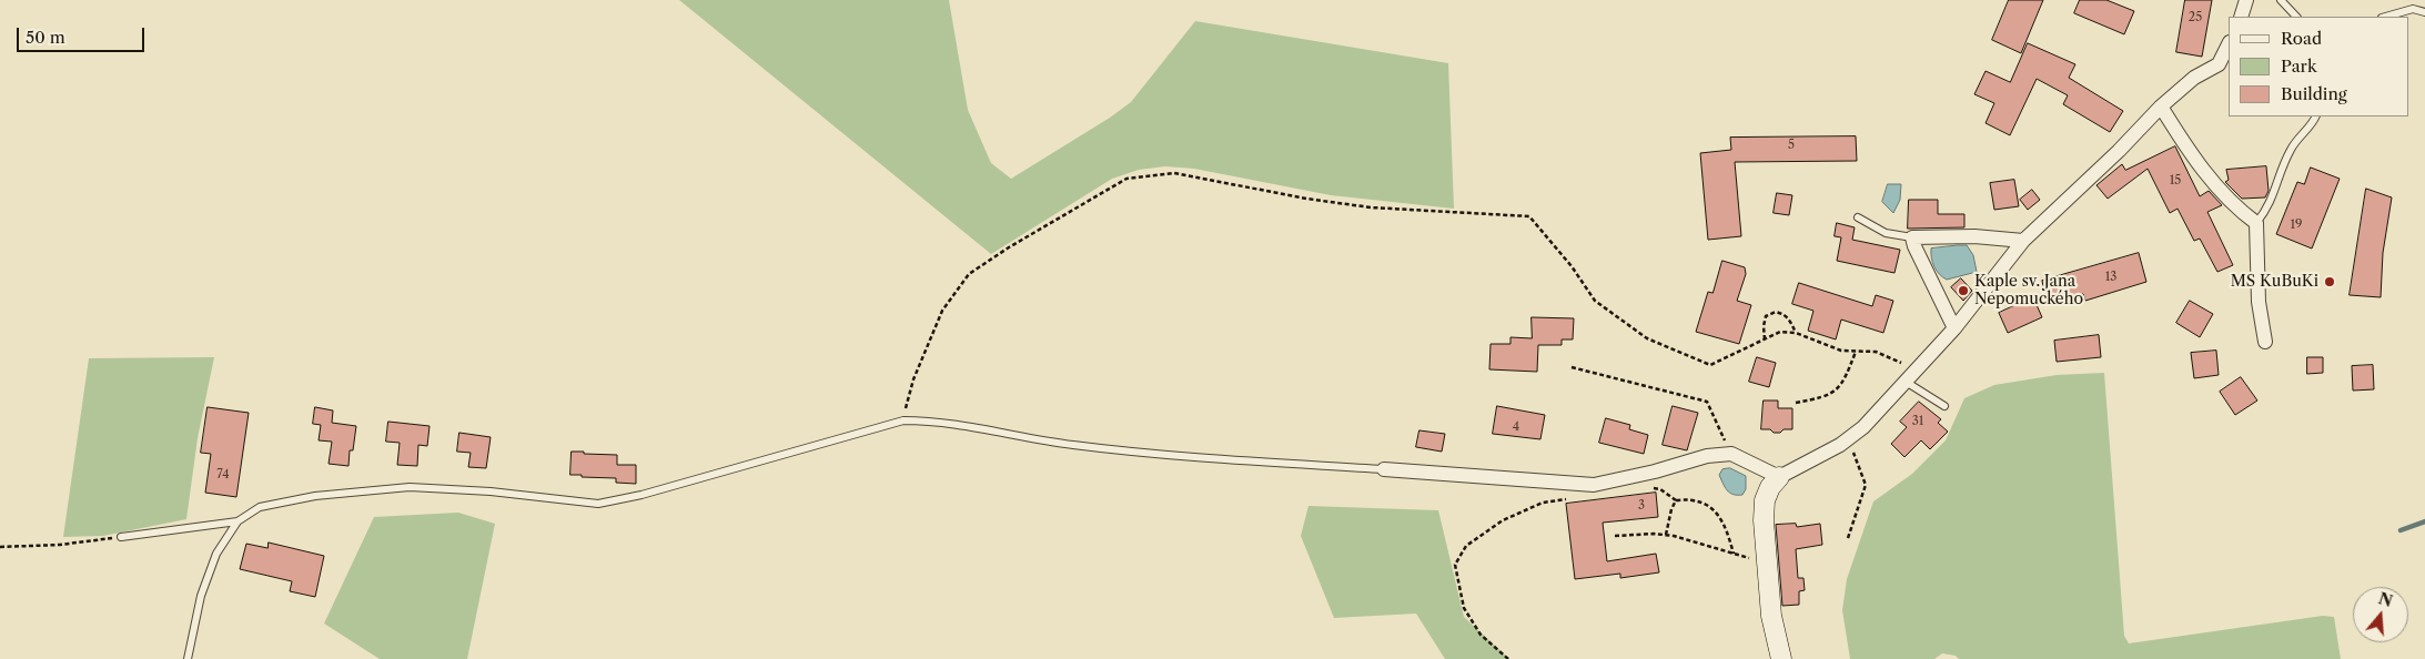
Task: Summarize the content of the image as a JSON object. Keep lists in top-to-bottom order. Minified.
{"places":["MS KuBuKi","Kaple sv. Jana Nepomuckého"],"house_numbers":["25","5","15","19","13","31","4","74","3"],"legend":["Road","Park","Building"],"scale_bar":"50 m","north":"top"}
